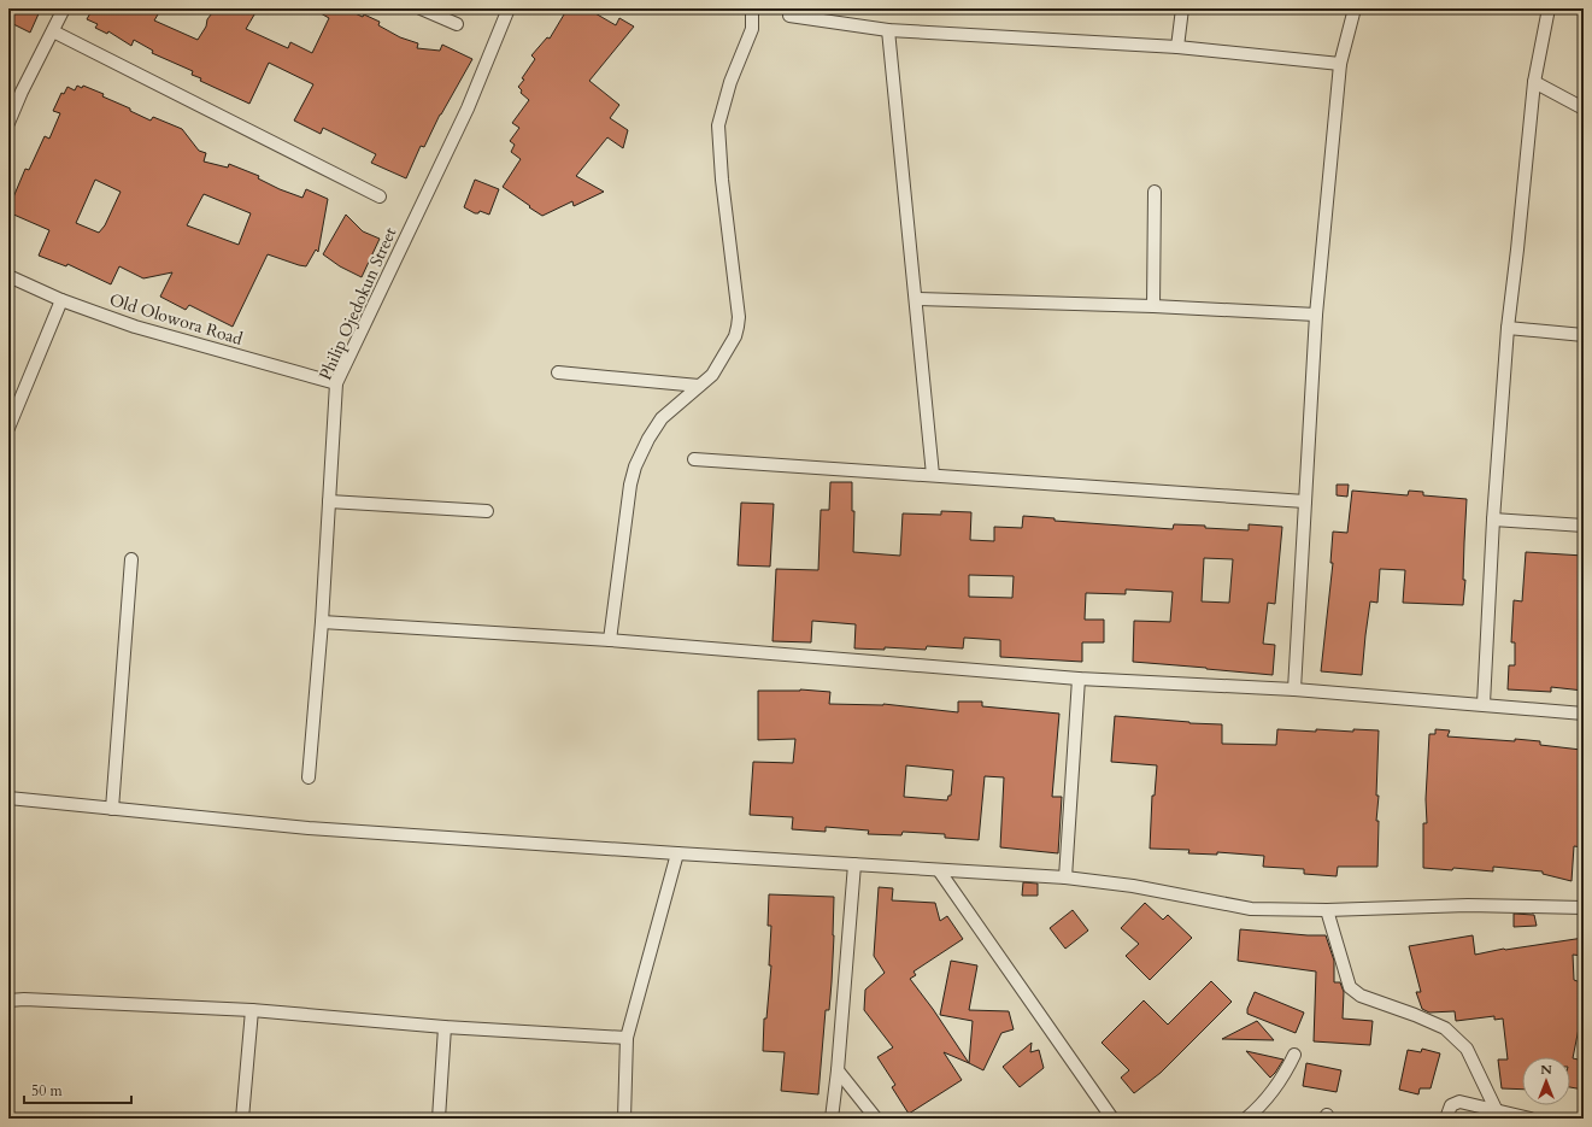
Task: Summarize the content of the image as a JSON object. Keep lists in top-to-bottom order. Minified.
{"streets":{"street":["Philip Ojedokun Street","Old Olowora Road"]},"crossings":[["Philip Ojedokun Street","Old Olowora Road"]],"scale_bar":"50 m","north":"top"}
